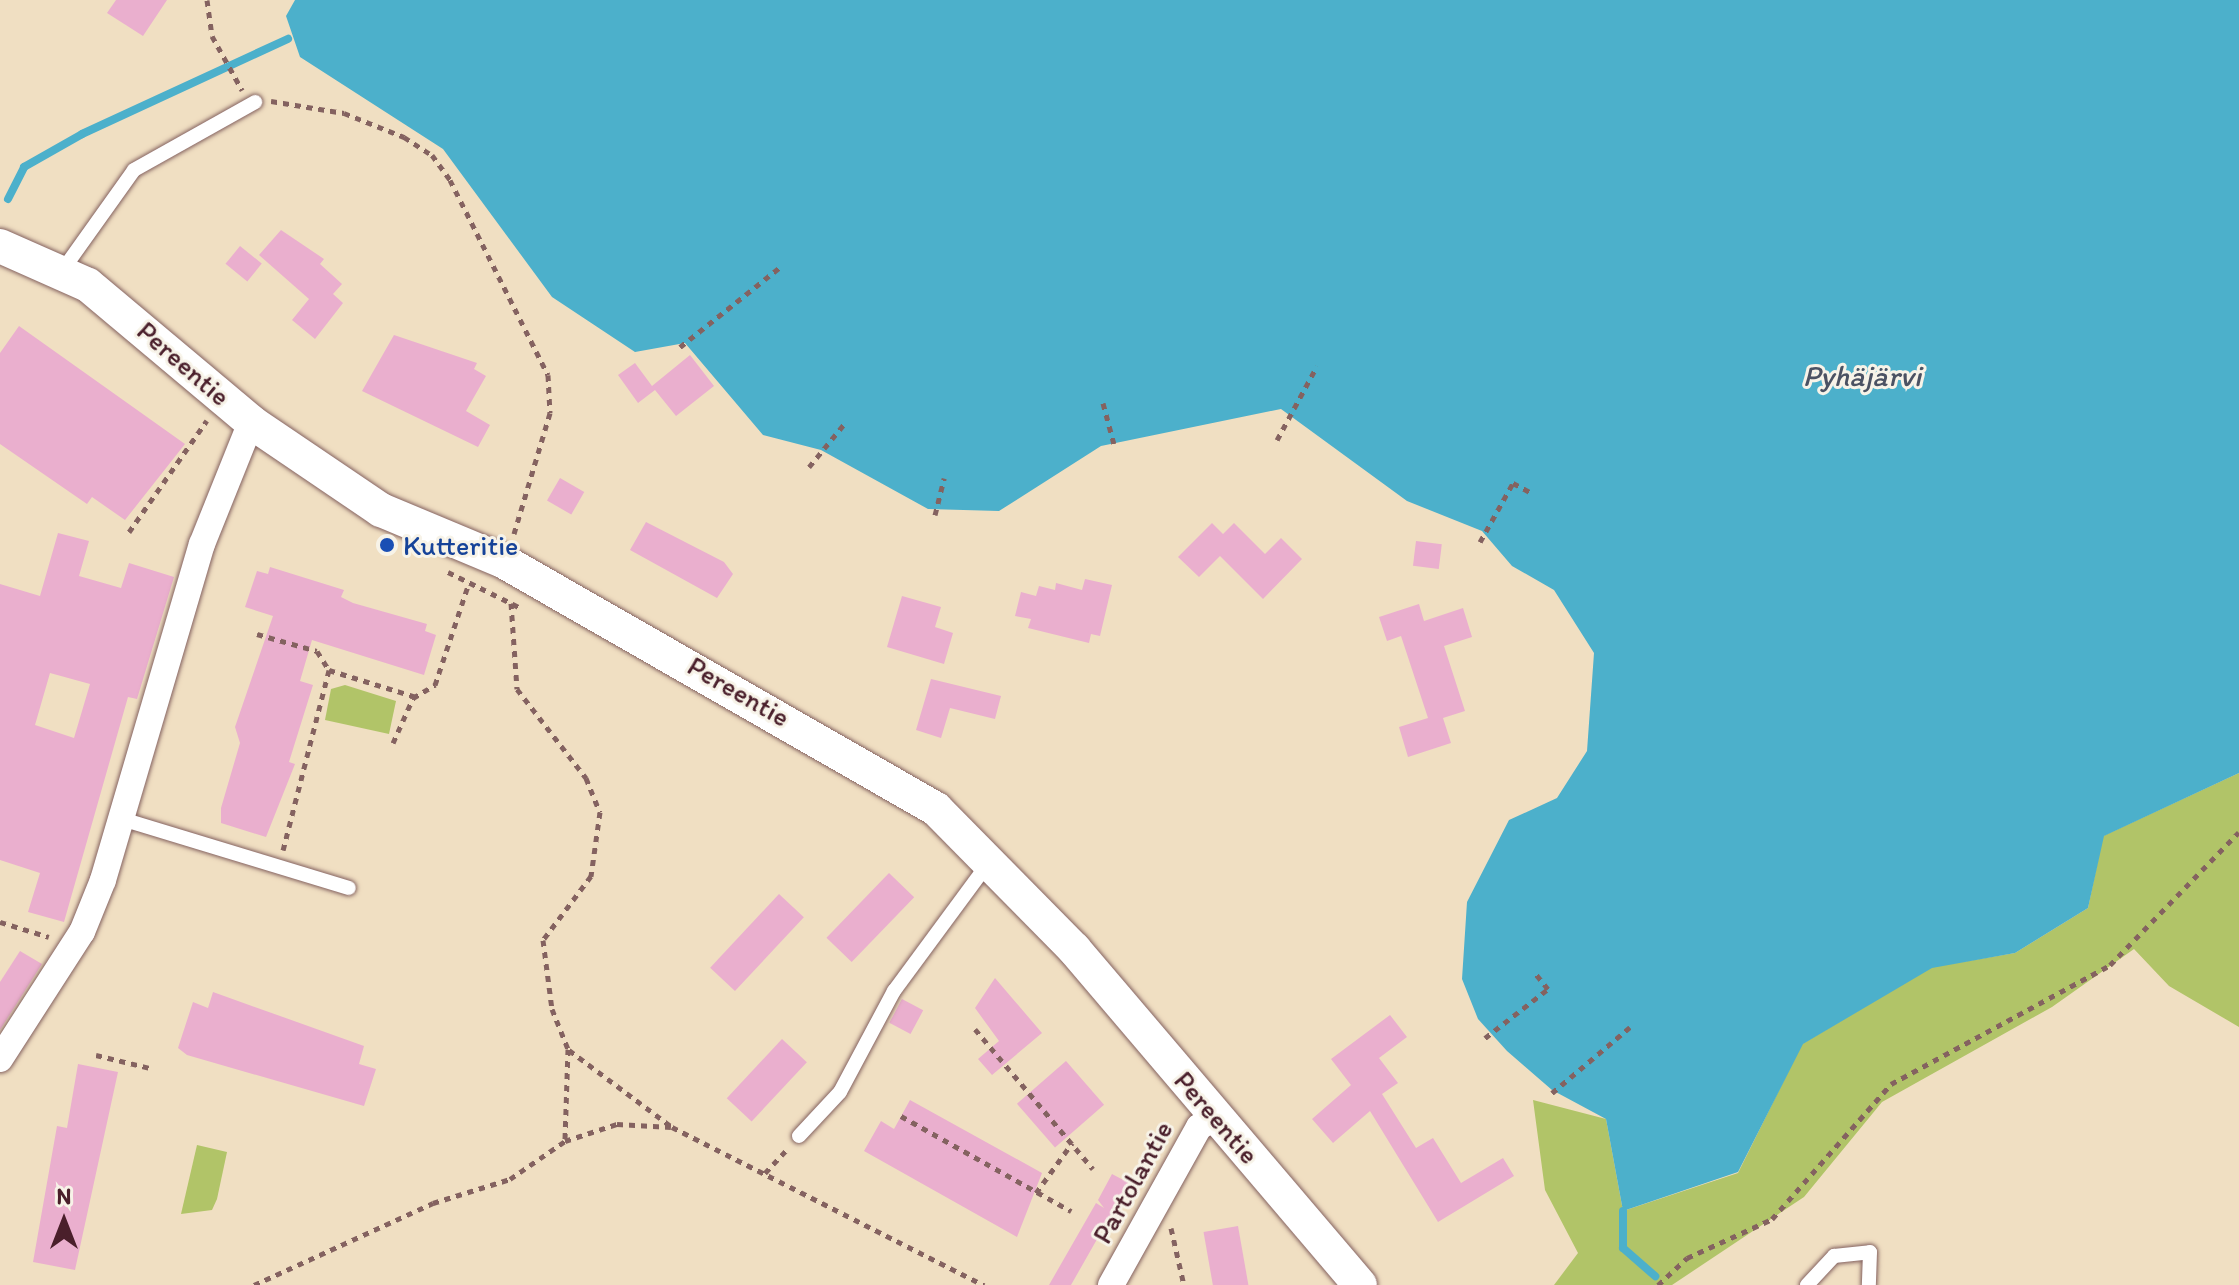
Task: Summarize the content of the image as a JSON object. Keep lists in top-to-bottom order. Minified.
{"streets":{"street":["Pereentie","Partolantie"]},"crossings":[["Pereentie","Partolantie"]],"water":["Pyhäjärvi"],"places":["Kutteritie"],"north":"top"}
